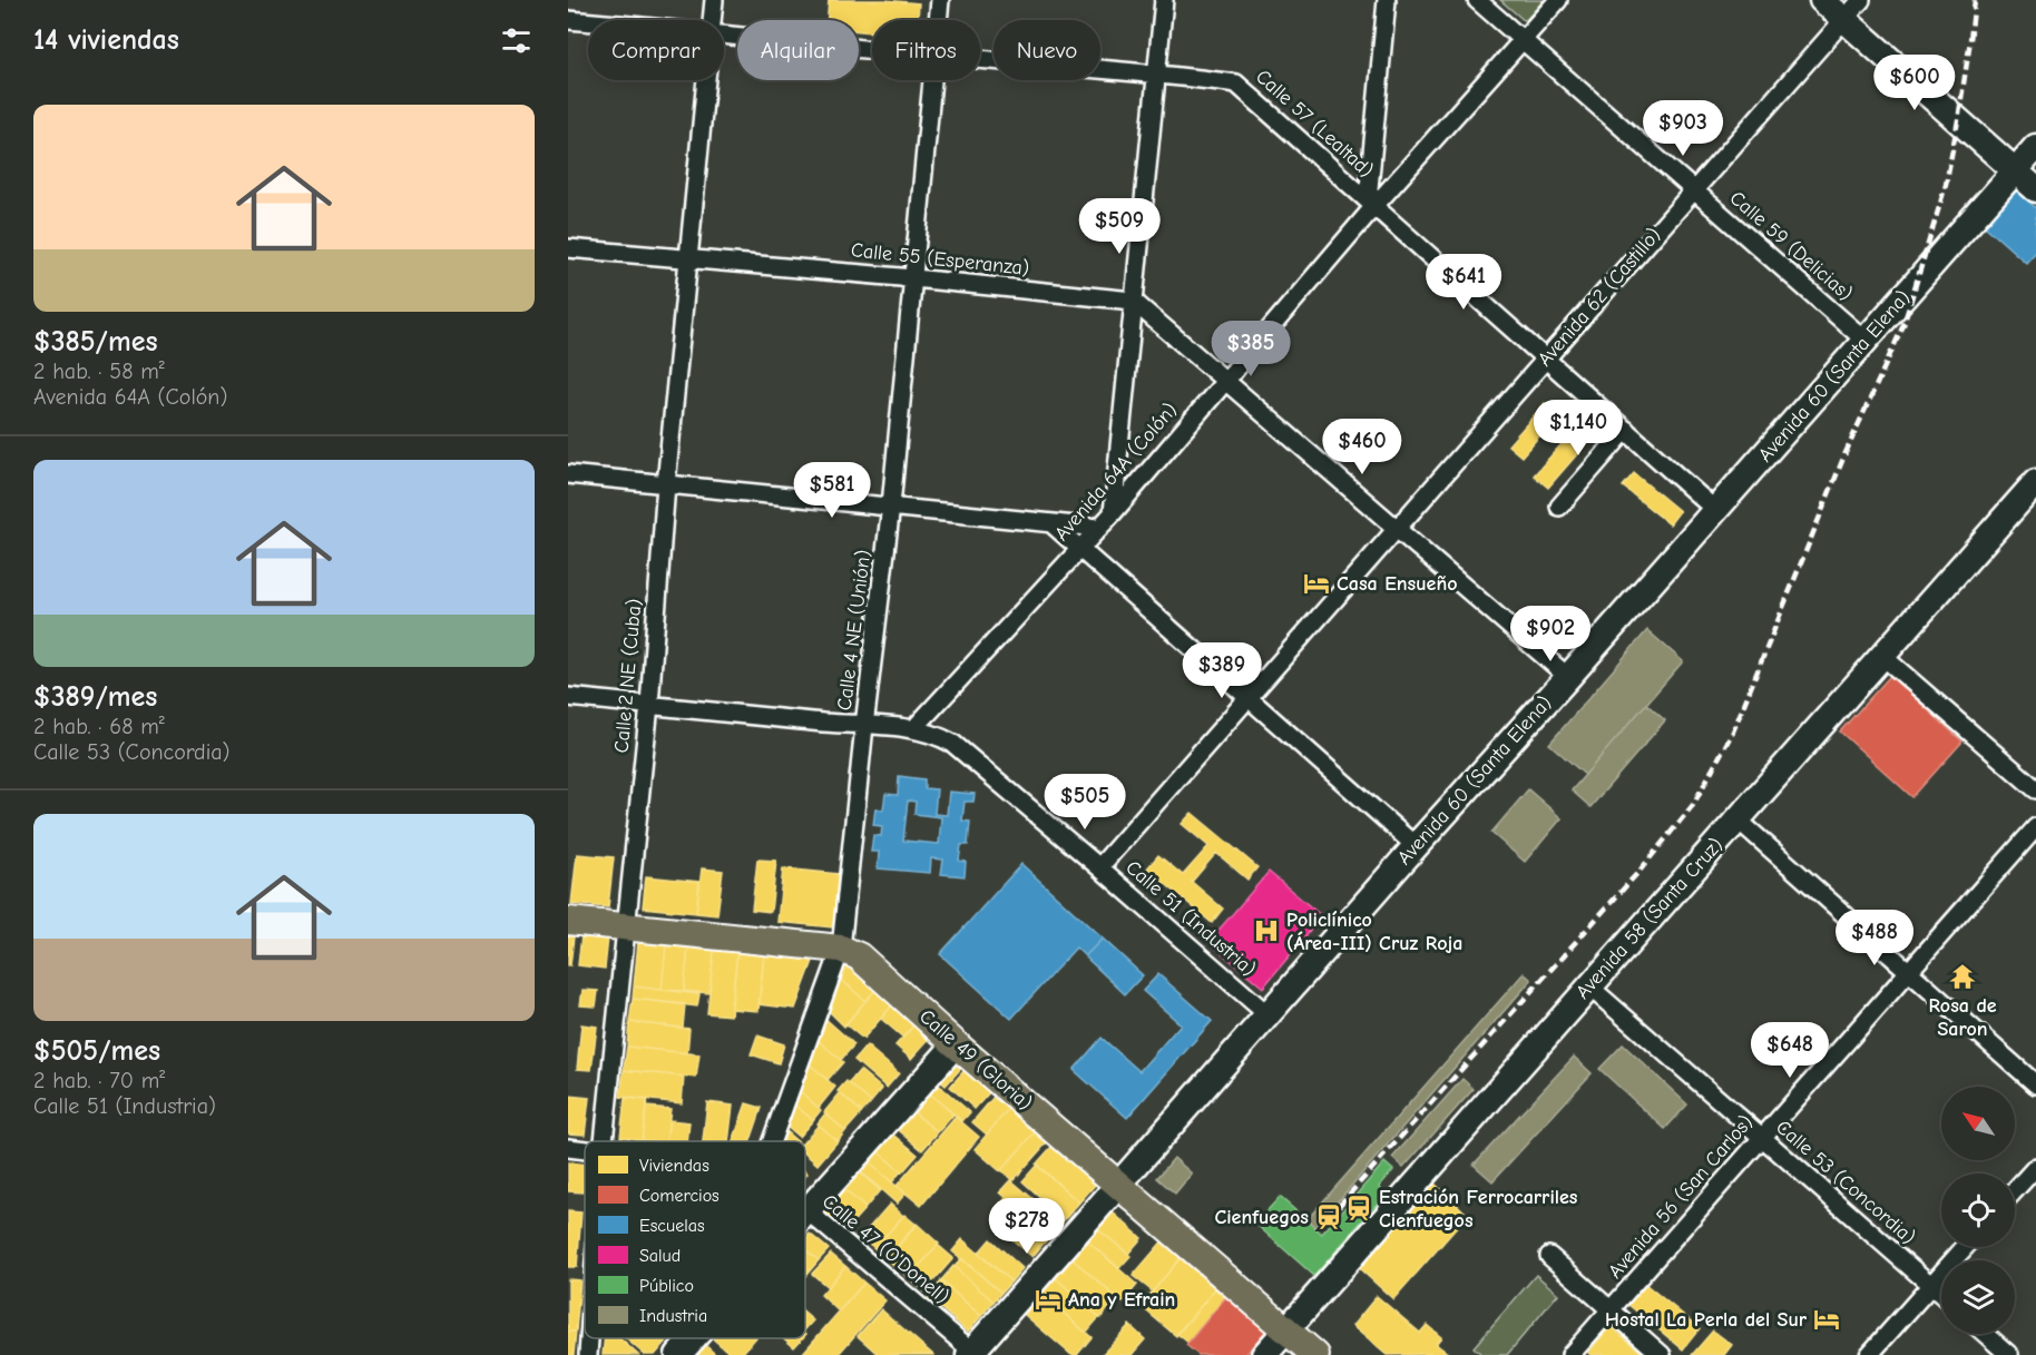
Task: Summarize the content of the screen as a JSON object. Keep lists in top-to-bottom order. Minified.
{"streets":{"main road":["Calle 49 (Gloria)"],"street":["Calle 57 (Lealtad)","Calle 59 (Delicias)","Calle 55 (Esperanza)","Avenida 62 (Castillo)","Avenida 60 (Santa Elena)","Avenida 64A (Colón)","Calle 4 NE (Unión)","Calle 2 NE (Cuba)","Calle 51 (Industria)","Avenida 58 (Santa Cruz)","Calle 53 (Concordia)","Avenida 56 (San Carlos)","Calle 47 (O'Donell)"]},"crossings":[["Calle 57 (Lealtad)","Avenida 62 (Castillo)"],["Calle 57 (Lealtad)","Avenida 60 (Santa Elena)"],["Calle 57 (Lealtad)","Avenida 64A (Colón)"],["Calle 59 (Delicias)","Avenida 62 (Castillo)"],["Calle 59 (Delicias)","Avenida 60 (Santa Elena)"],["Calle 59 (Delicias)","Avenida 64A (Colón)"],["Calle 55 (Esperanza)","Calle 4 NE (Unión)"],["Calle 55 (Esperanza)","Calle 2 NE (Cuba)"],["Avenida 62 (Castillo)","Calle 51 (Industria)"],["Avenida 60 (Santa Elena)","Calle 51 (Industria)"],["Avenida 60 (Santa Elena)","Calle 49 (Gloria)"],["Avenida 60 (Santa Elena)","Calle 47 (O'Donell)"],["Avenida 64A (Colón)","Calle 51 (Industria)"],["Calle 4 NE (Unión)","Calle 51 (Industria)"],["Calle 4 NE (Unión)","Calle 49 (Gloria)"],["Calle 2 NE (Cuba)","Calle 51 (Industria)"],["Calle 2 NE (Cuba)","Calle 49 (Gloria)"],["Avenida 58 (Santa Cruz)","Calle 49 (Gloria)"],["Avenida 58 (Santa Cruz)","Calle 53 (Concordia)"],["Calle 53 (Concordia)","Avenida 56 (San Carlos)"]],"places":{"hotel":["Casa Ensueño","Ana y Efrain","Hostal La Perla del Sur"],"hospital":["Policlínico (Área-III) Cruz Roja"],"temple":["Rosa de Saron"],"station":["Estración Ferrocarriles Cienfuegos","Cienfuegos"]},"legend":["Viviendas","Comercios","Escuelas","Salud","Público","Industria"],"north":"top left","page":{"heading":"14 viviendas","chip":["Comprar","Alquilar","Filtros","Nuevo"],"price":["$600","$903","$509","$641","$385","$1,140","$460","$581","$902","$389","$505","$488","$648","$278"],"list":[{"name":"$385/mes","note":"2 hab. · 58 m² · Avenida 64A (Colón)"},{"name":"$389/mes","note":"2 hab. · 68 m² · Calle 53 (Concordia)"},{"name":"$505/mes","note":"2 hab. · 70 m² · Calle 51 (Industria)"}]}}
